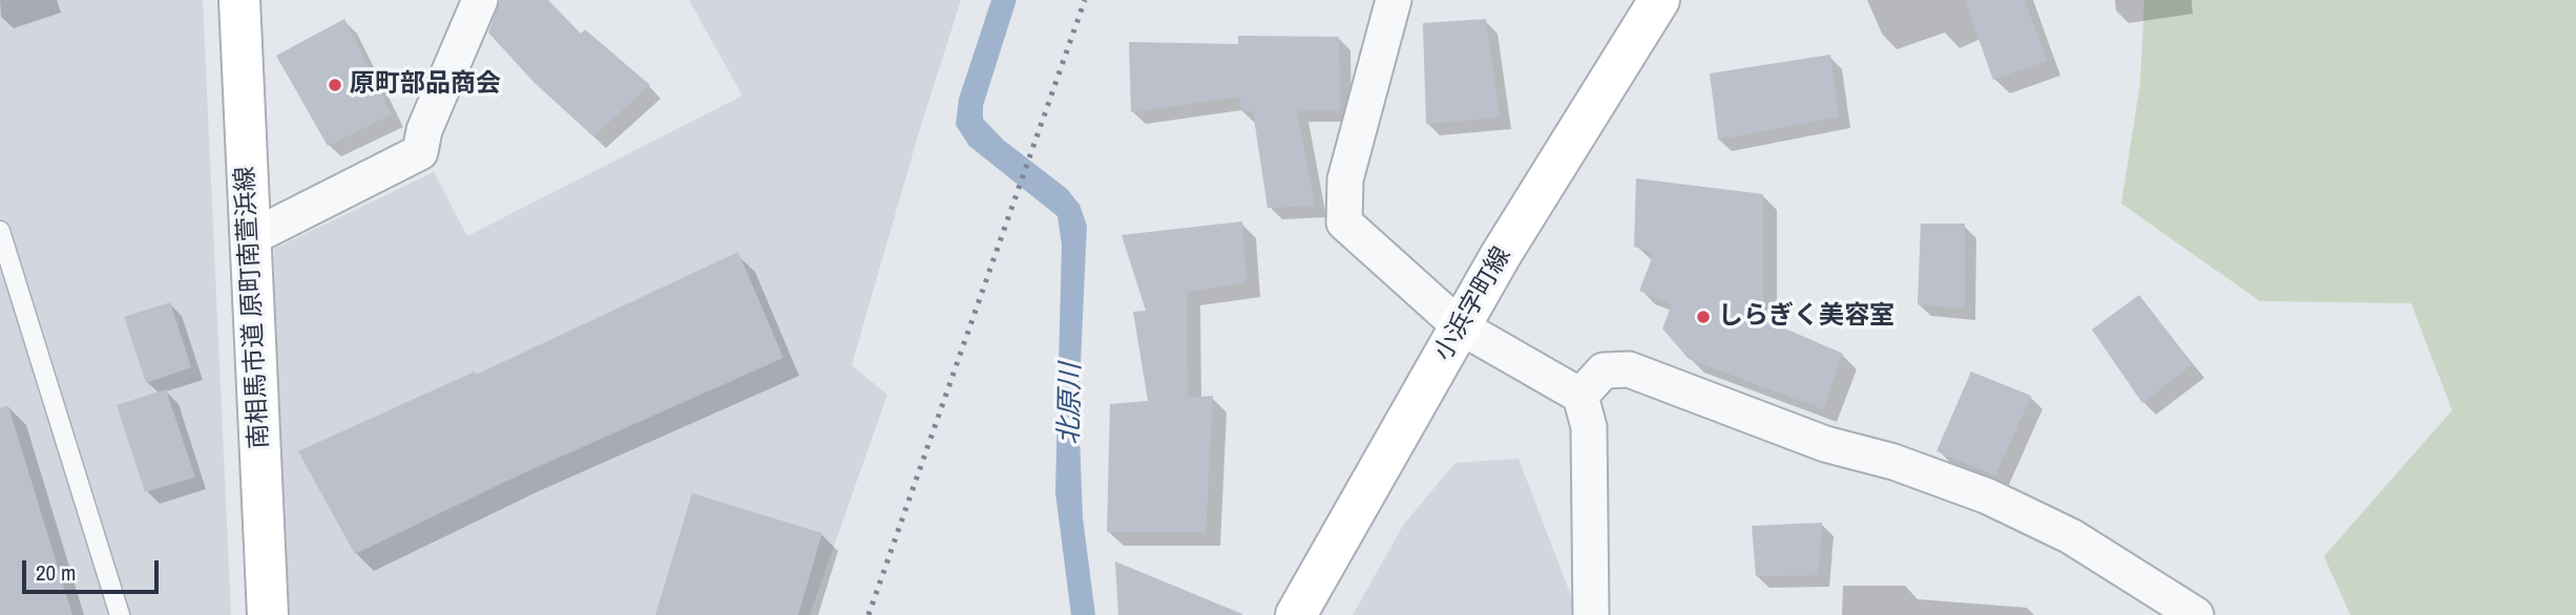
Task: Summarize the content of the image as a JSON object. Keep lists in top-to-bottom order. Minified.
{"streets":{"main road":["小浜字町線","南相馬市道 原町南萱浜線"]},"water":["北原川"],"places":["原町部品商会","しらぎく美容室"],"scale_bar":"20 m"}
